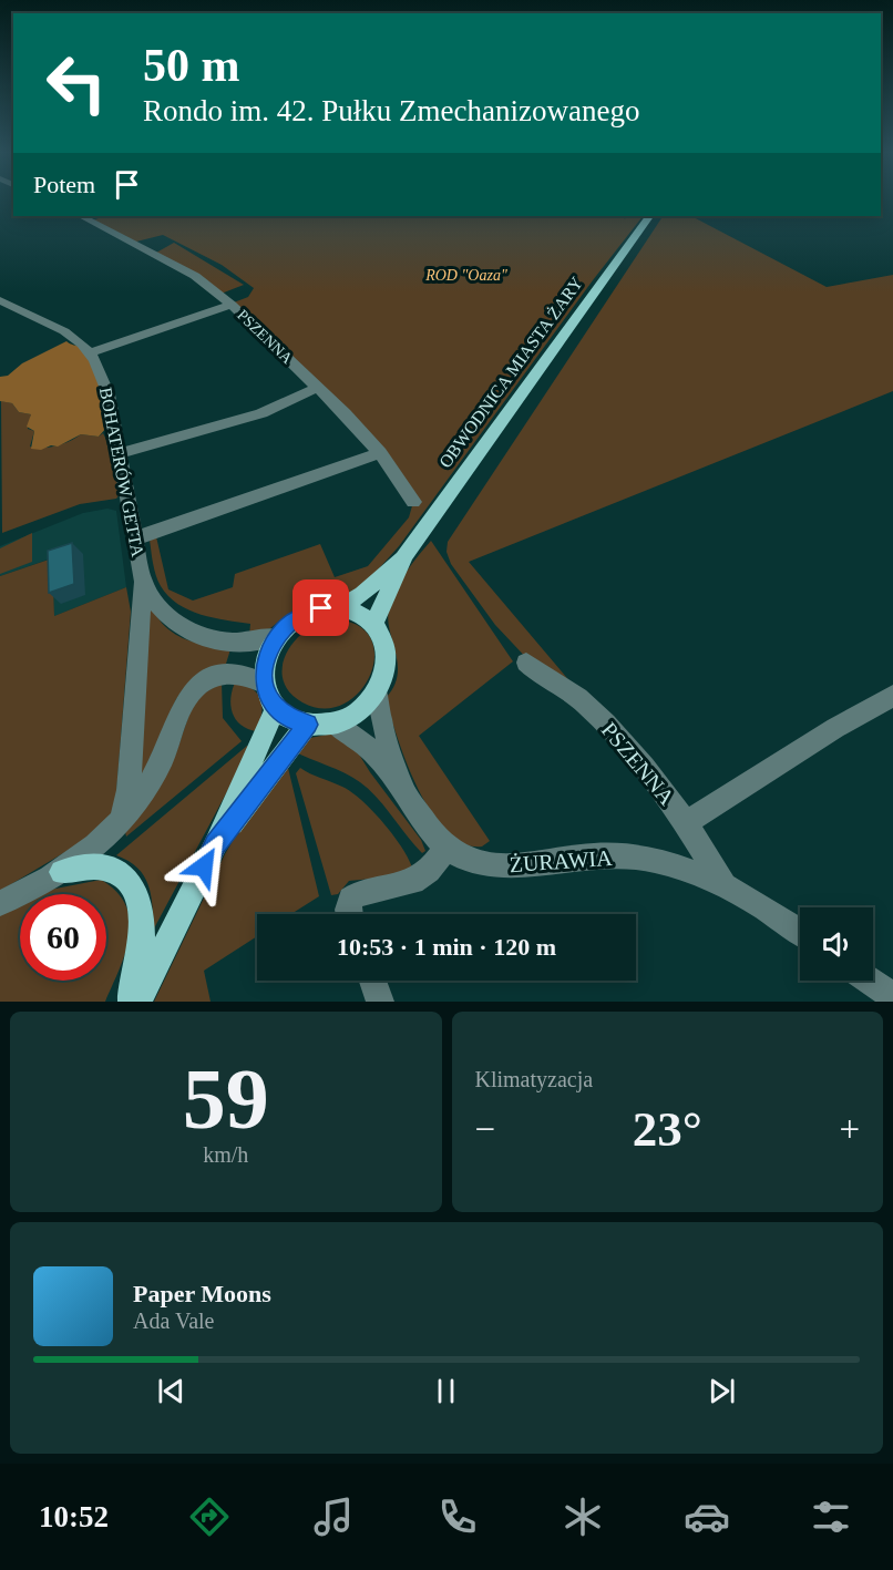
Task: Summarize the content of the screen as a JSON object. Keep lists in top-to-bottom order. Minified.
{"streets":{"main road":["OBWODNICA MIASTA ŻARY"],"street":["PSZENNA","BOHATERÓW GETTA","ŻURAWIA"]},"crossings":[["PSZENNA","ŻURAWIA"],["BOHATERÓW GETTA","ŻURAWIA"]],"parks":["ROD \"Oaza\""],"page":{"turn":["50 m","Rondo im. 42. Pułku Zmechanizowanego"],"then":"Potem","limit":"60","trip":"10:53 · 1 min · 120 m","tile":[["59","km/h"],"Klimatyzacja"],"heat":["−","23°","+"],"song":["Paper Moons","Ada Vale"],"tabs":"10:52"}}
